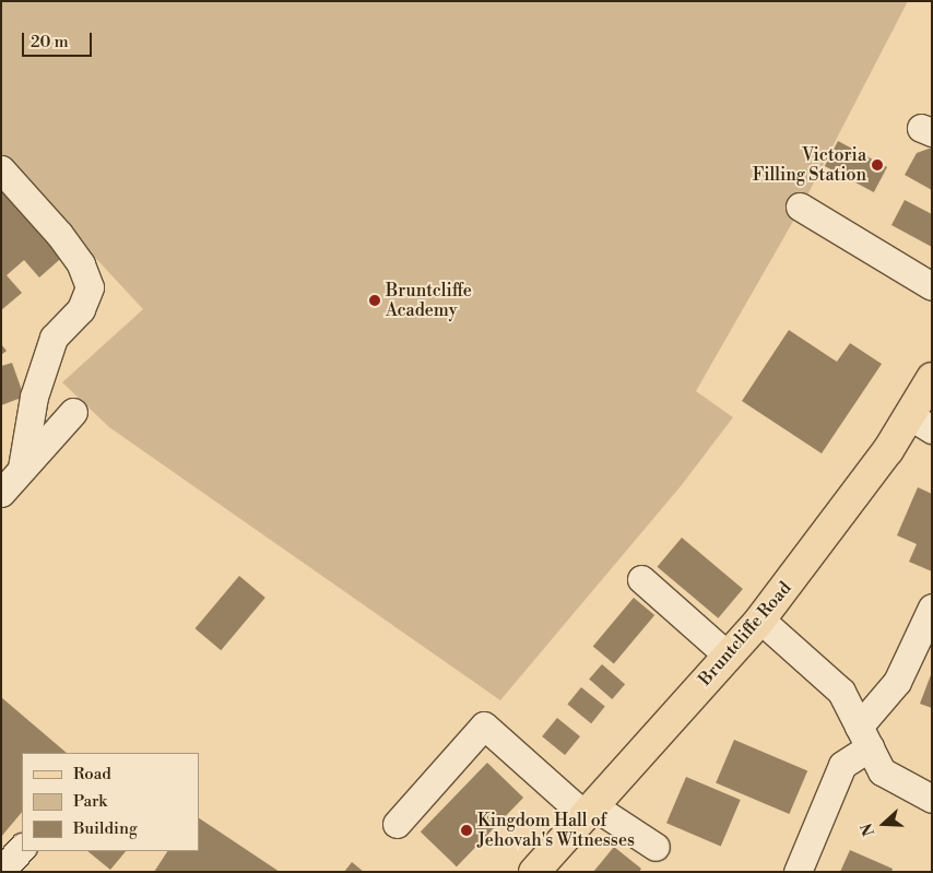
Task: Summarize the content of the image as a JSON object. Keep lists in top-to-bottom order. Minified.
{"streets":{"main road":["Bruntcliffe Road"]},"places":["Victoria Filling Station","Bruntcliffe Academy","Kingdom Hall of Jehovah's Witnesses"],"legend":["Road","Park","Building"],"scale_bar":"20 m","north":"left"}
